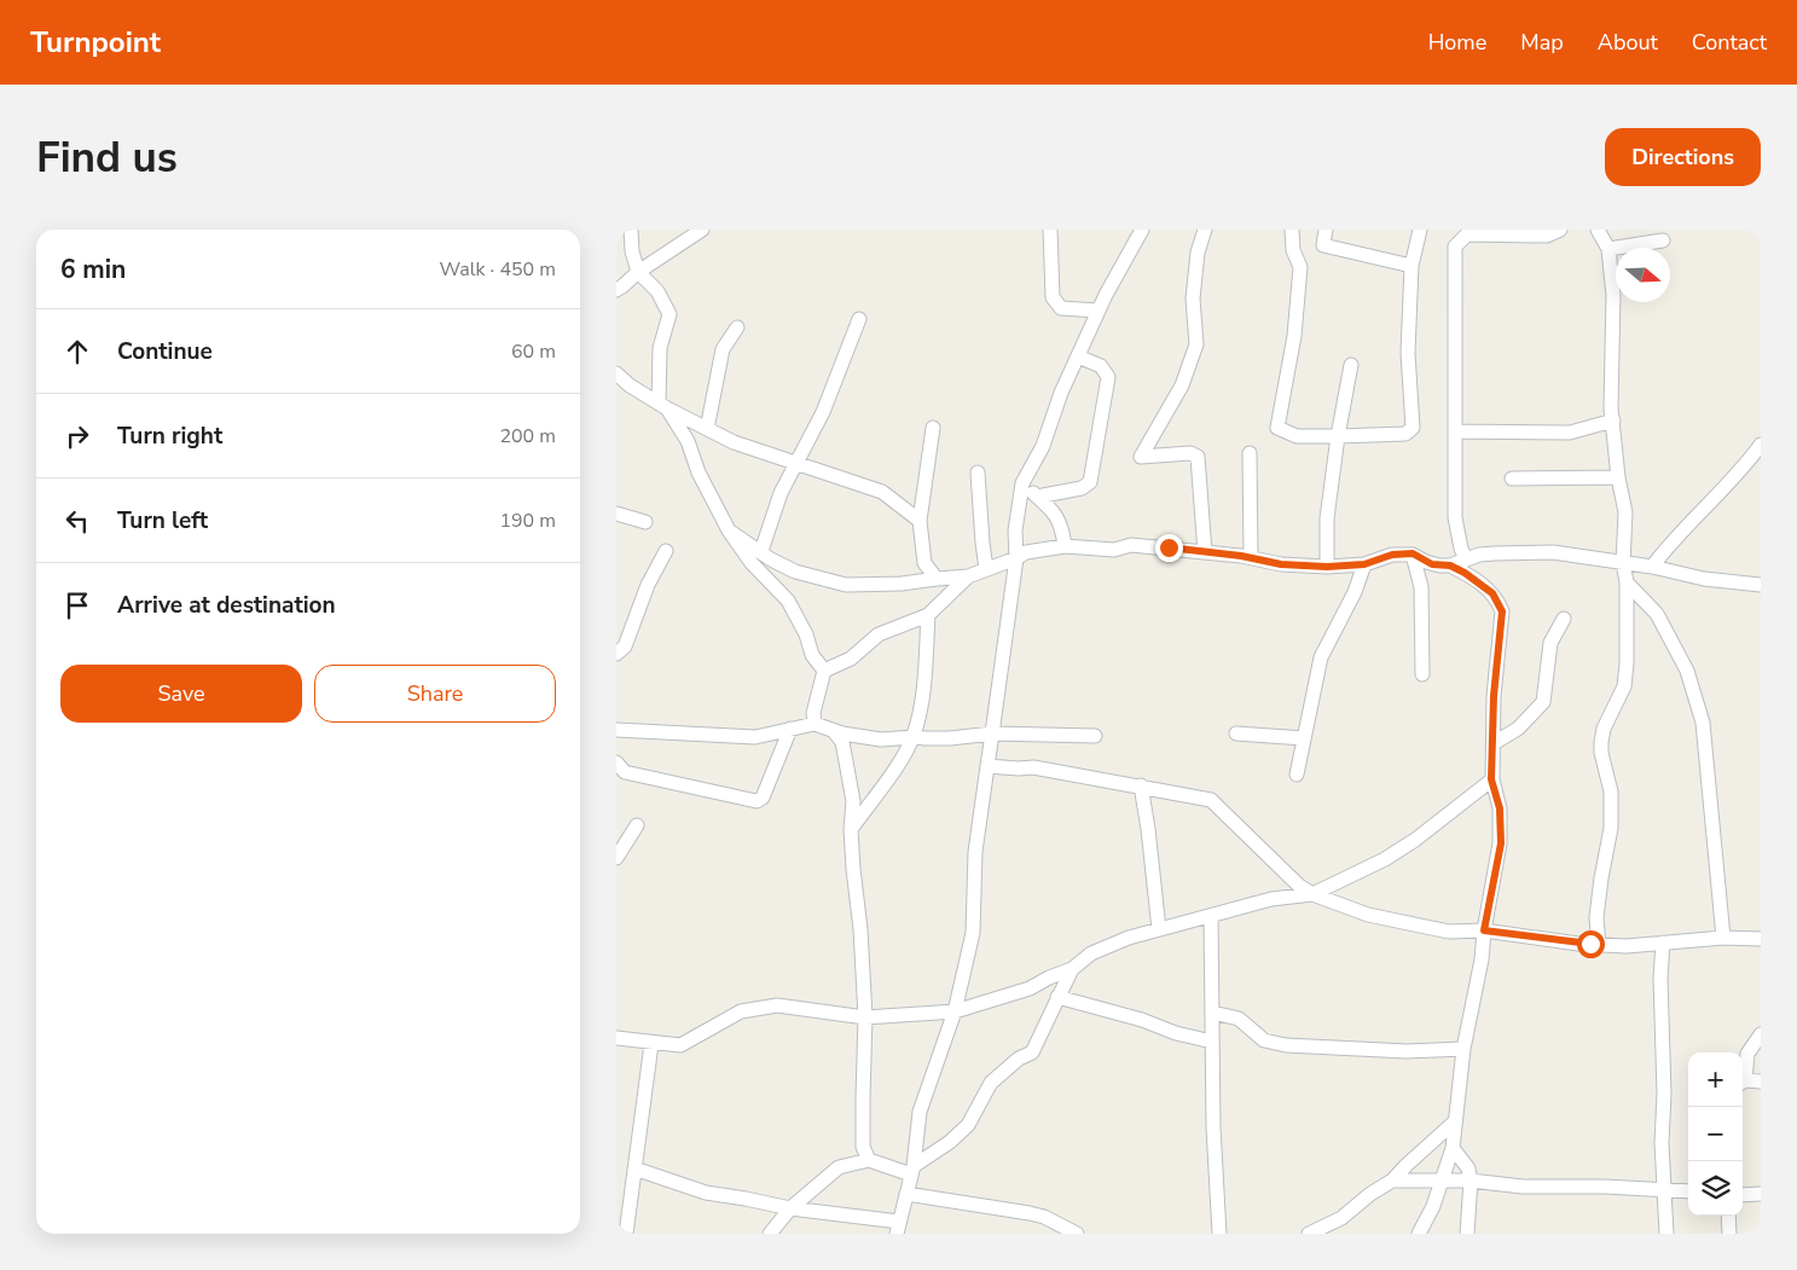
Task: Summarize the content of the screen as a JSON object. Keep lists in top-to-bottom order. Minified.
{"north":"right","page":{"header":"Turnpoint","nav":["Home","Map","About","Contact"],"buttons":["Directions",["Save","Share"]],"title":"Find us","heading":["6 min","Walk · 450 m"],"list":[["Continue","60 m"],["Turn right","200 m"],["Turn left","190 m"],"Arrive at destination"],"map_buttons":["+","−"]}}
